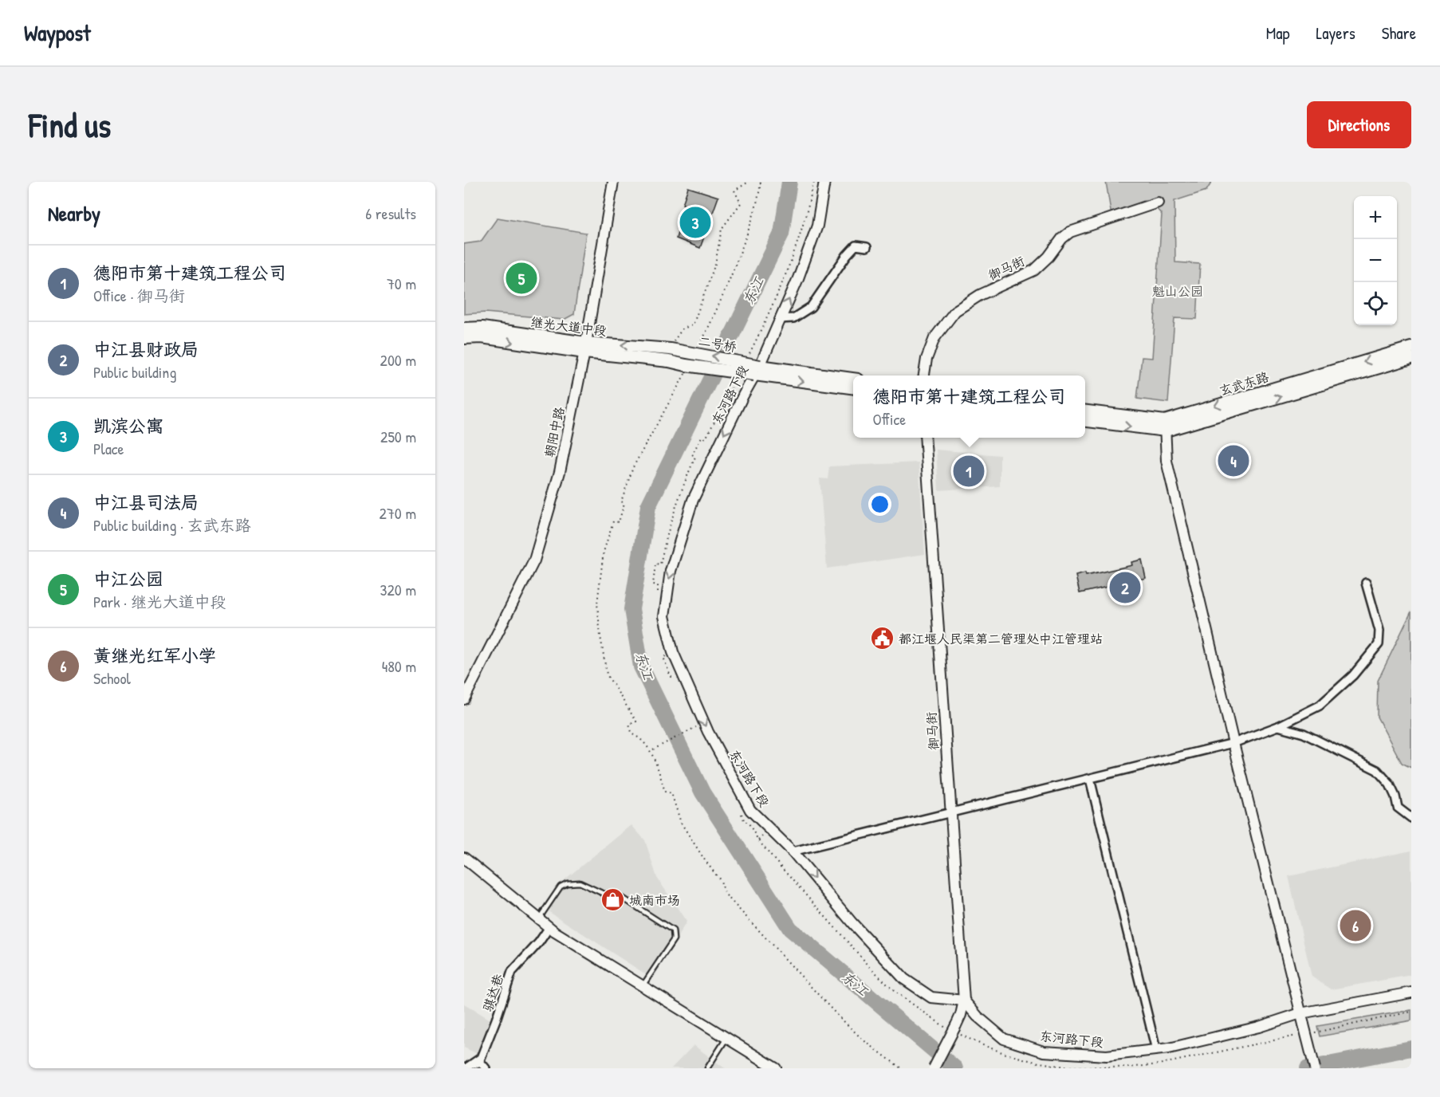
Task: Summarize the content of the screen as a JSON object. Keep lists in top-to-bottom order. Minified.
{"streets":{"main road":["继光大道中段","二号桥","玄武东路"],"street":["御马街","东河路下段","朝阳中路","骐达巷"]},"crossings":[["御马街","东河路下段"],["继光大道中段","二号桥"],["继光大道中段","朝阳中路"],["二号桥","东河路下段"]],"water":["东江"],"parks":["魁山公园"],"places":{"public building":["都江堰人民渠第二管理处中江管理站"],"shop":["城南市场"]},"page":{"header":"Waypost","nav":["Map","Layers","Share"],"buttons":"Directions","title":"Find us","heading":["Nearby","6 results"],"map_buttons":["+","−"],"pins":["3","5","4","1","2","6"],"list":[{"mark":"1","name":"德阳市第十建筑工程公司","note":"Office · 御马街","value":"70 m"},{"mark":"2","name":"中江县财政局","note":"Public building","value":"200 m"},{"mark":"3","name":"凯滨公寓","note":"Place","value":"250 m"},{"mark":"4","name":"中江县司法局","note":"Public building · 玄武东路","value":"270 m"},{"mark":"5","name":"中江公园","note":"Park · 继光大道中段","value":"320 m"},{"mark":"6","name":"黄继光红军小学","note":"School","value":"480 m"}],"popup":["德阳市第十建筑工程公司","Office"]}}
